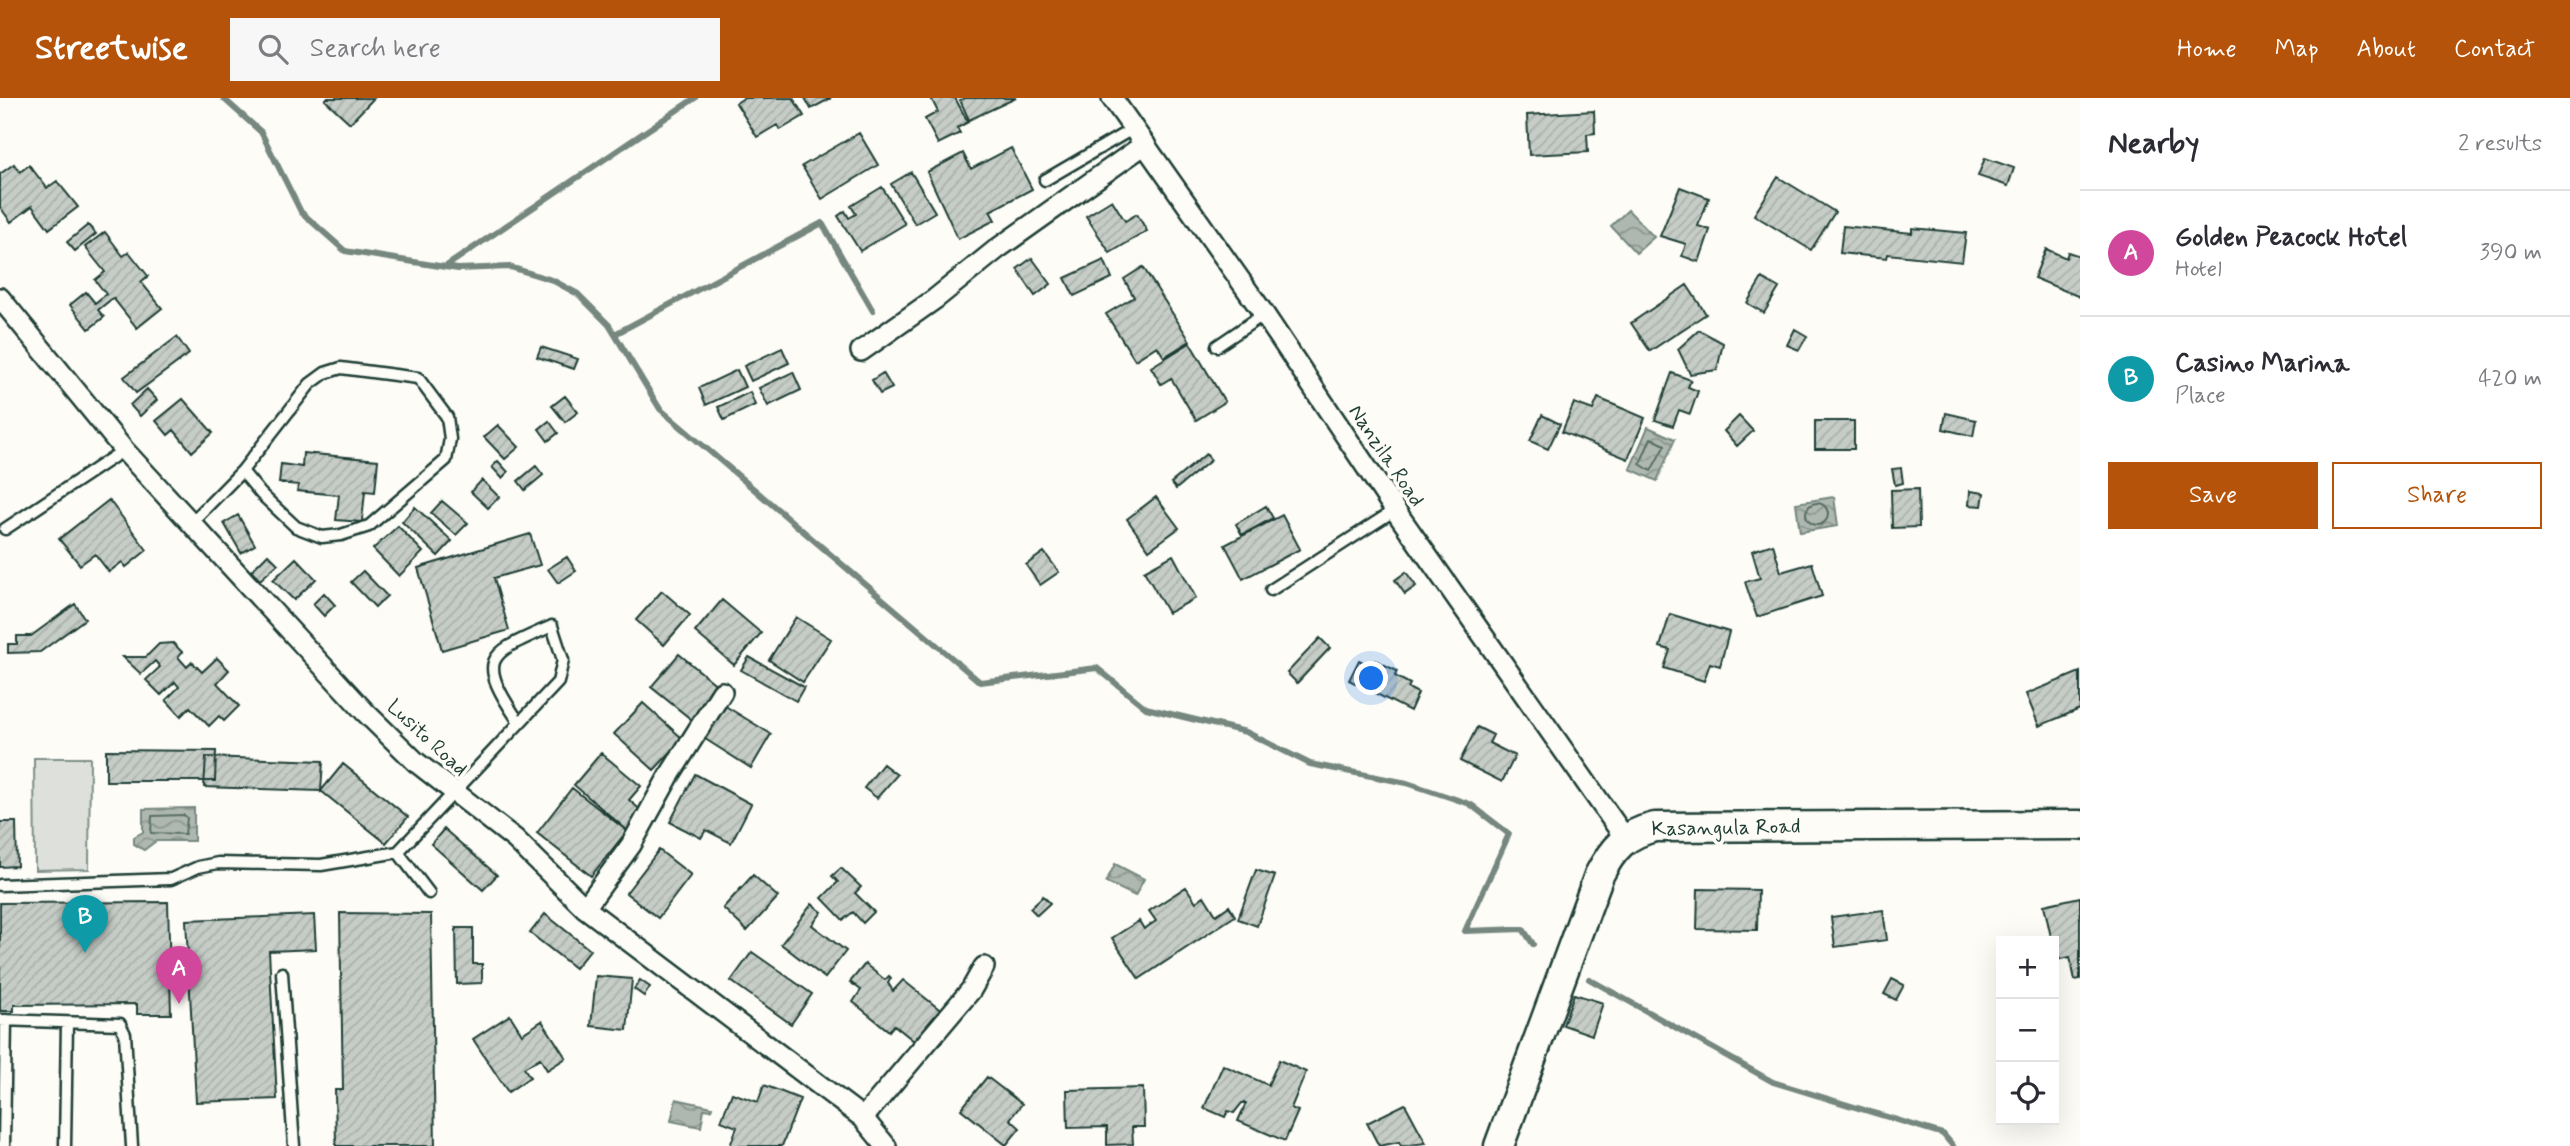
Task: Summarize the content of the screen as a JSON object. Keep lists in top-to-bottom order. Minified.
{"streets":{"main road":["Kasangula Road"],"street":["Nanzila Road","Lusito Road"]},"crossings":[["Nanzila Road","Kasangula Road"]],"page":{"header":"Streetwise","search":"Search here","nav":["Home","Map","About","Contact"],"heading":["Nearby","2 results"],"list":[{"mark":"A","name":"Golden Peacock Hotel","note":"Hotel","value":"390 m"},{"mark":"B","name":"Casino Marina","note":"Place","value":"420 m"}],"buttons":["Save","Share"],"pins":["B","A"],"map_buttons":["+","−"]}}
